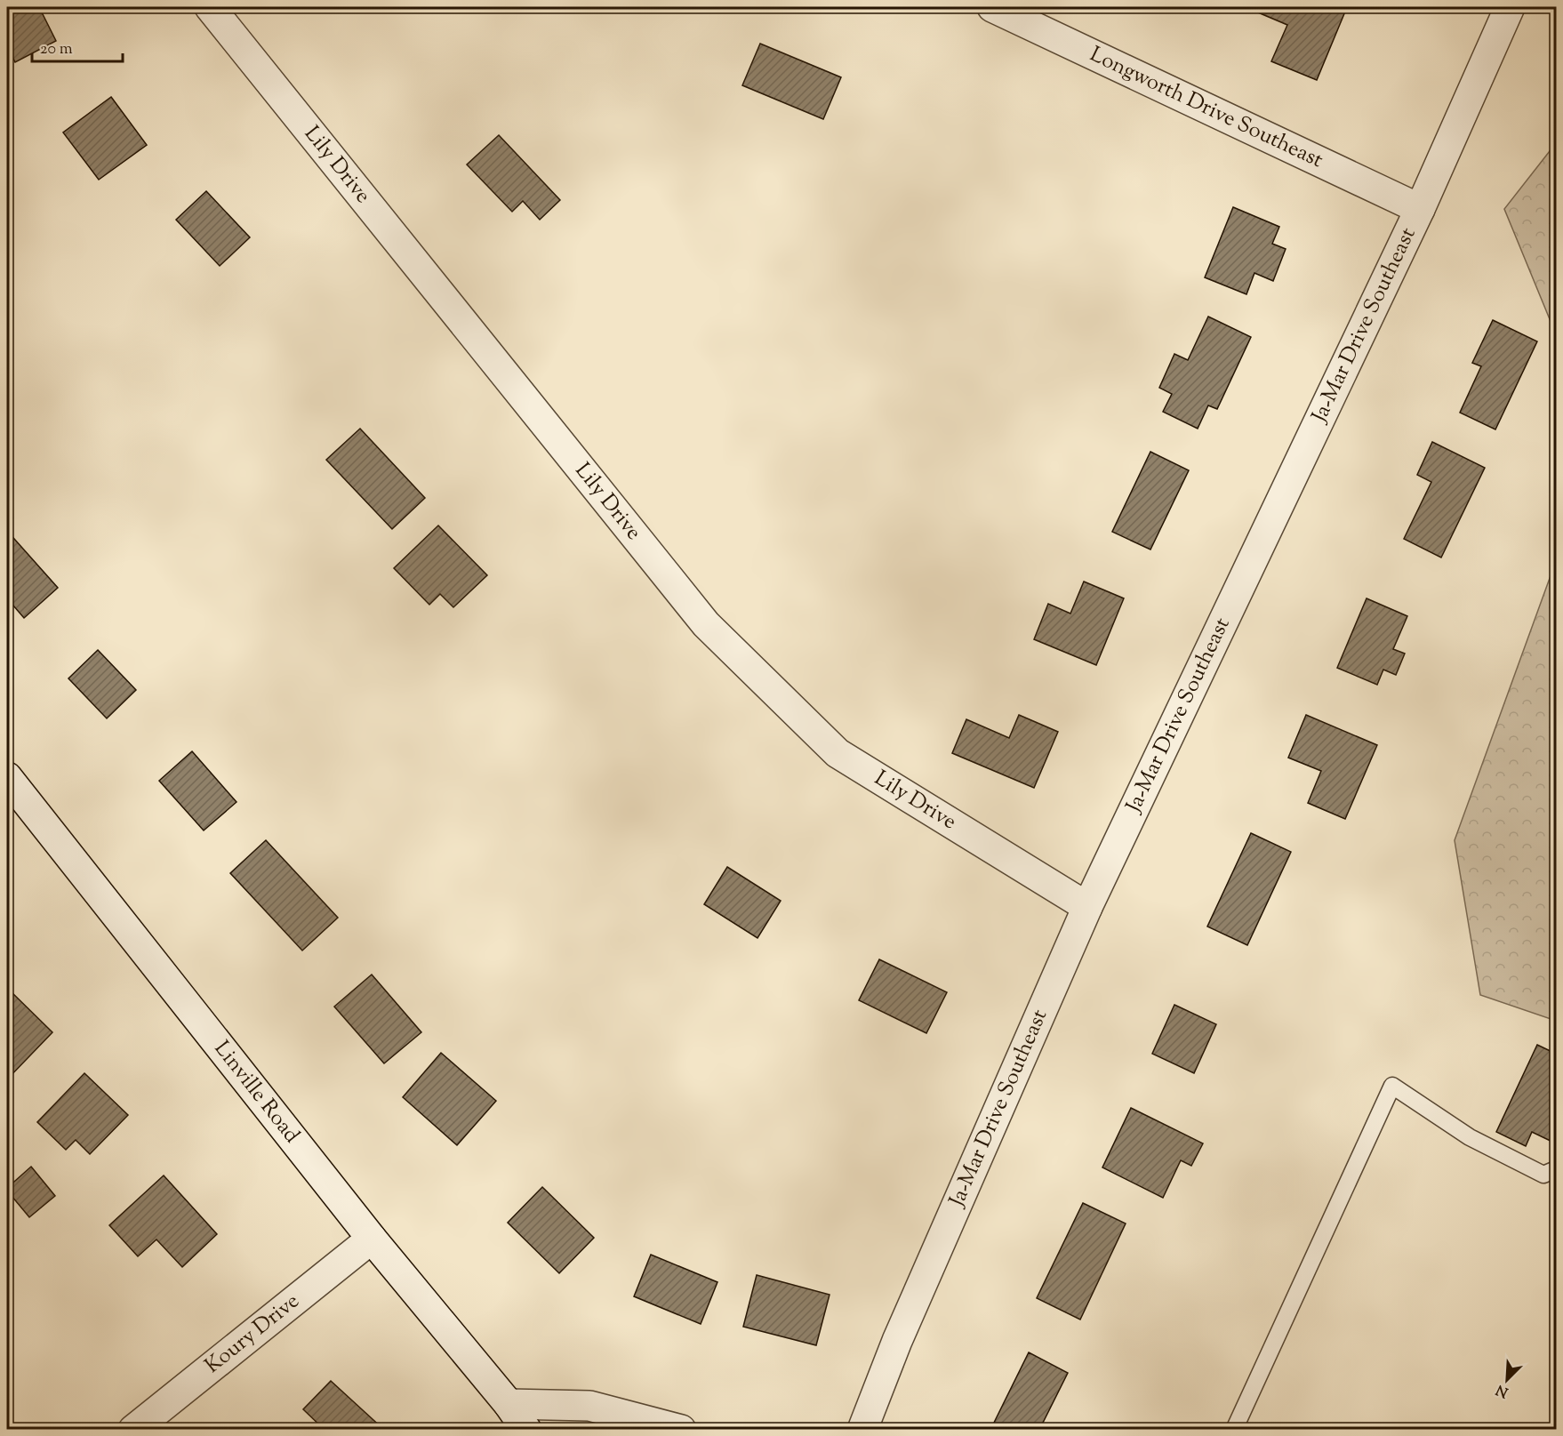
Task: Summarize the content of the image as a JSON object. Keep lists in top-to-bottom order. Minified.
{"streets":{"street":["Longworth Drive Southeast","Lily Drive","Ja-Mar Drive Southeast","Linville Road","Koury Drive"]},"crossings":[["Longworth Drive Southeast","Ja-Mar Drive Southeast"],["Lily Drive","Ja-Mar Drive Southeast"],["Linville Road","Koury Drive"]],"scale_bar":"20 m","north":"bottom left"}
